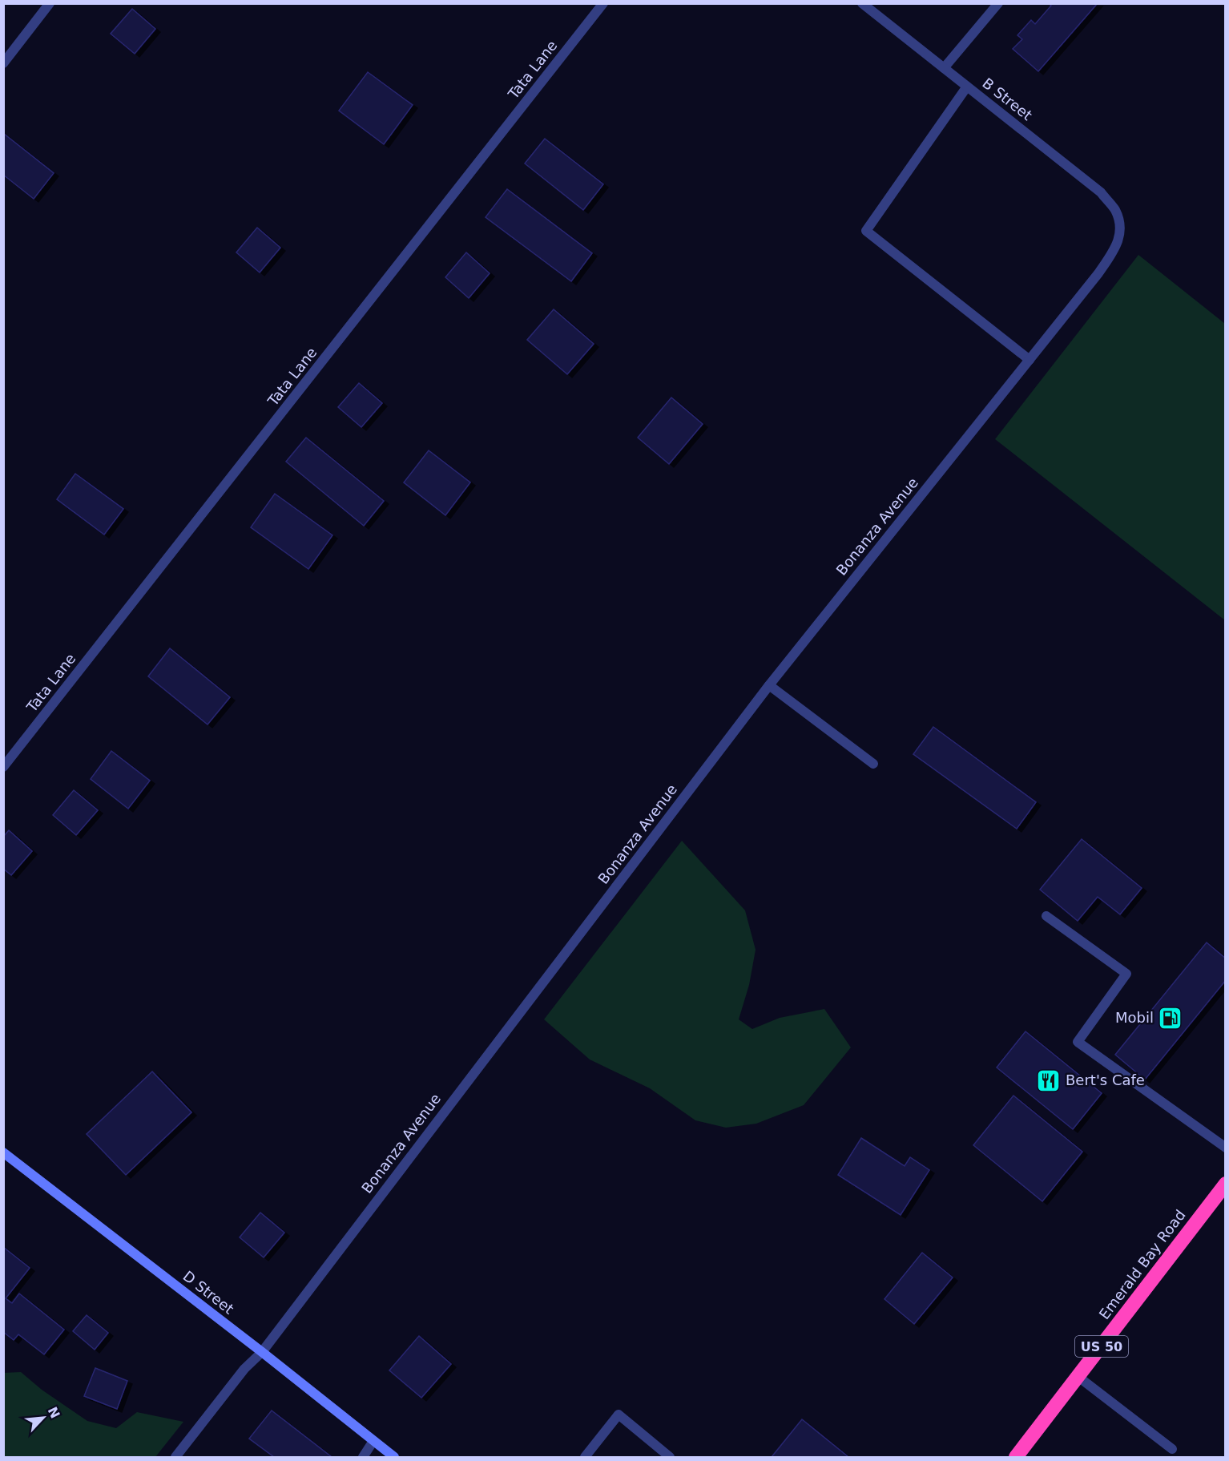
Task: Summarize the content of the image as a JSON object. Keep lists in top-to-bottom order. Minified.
{"streets":{"highway":["Emerald Bay Road","US 50"],"street":["Tata Lane","B Street","Bonanza Avenue","D Street"]},"crossings":[["B Street","Bonanza Avenue"],["Bonanza Avenue","D Street"]],"places":{"fuel station":["Mobil"],"restaurant":["Bert's Cafe"]},"north":"top right"}
